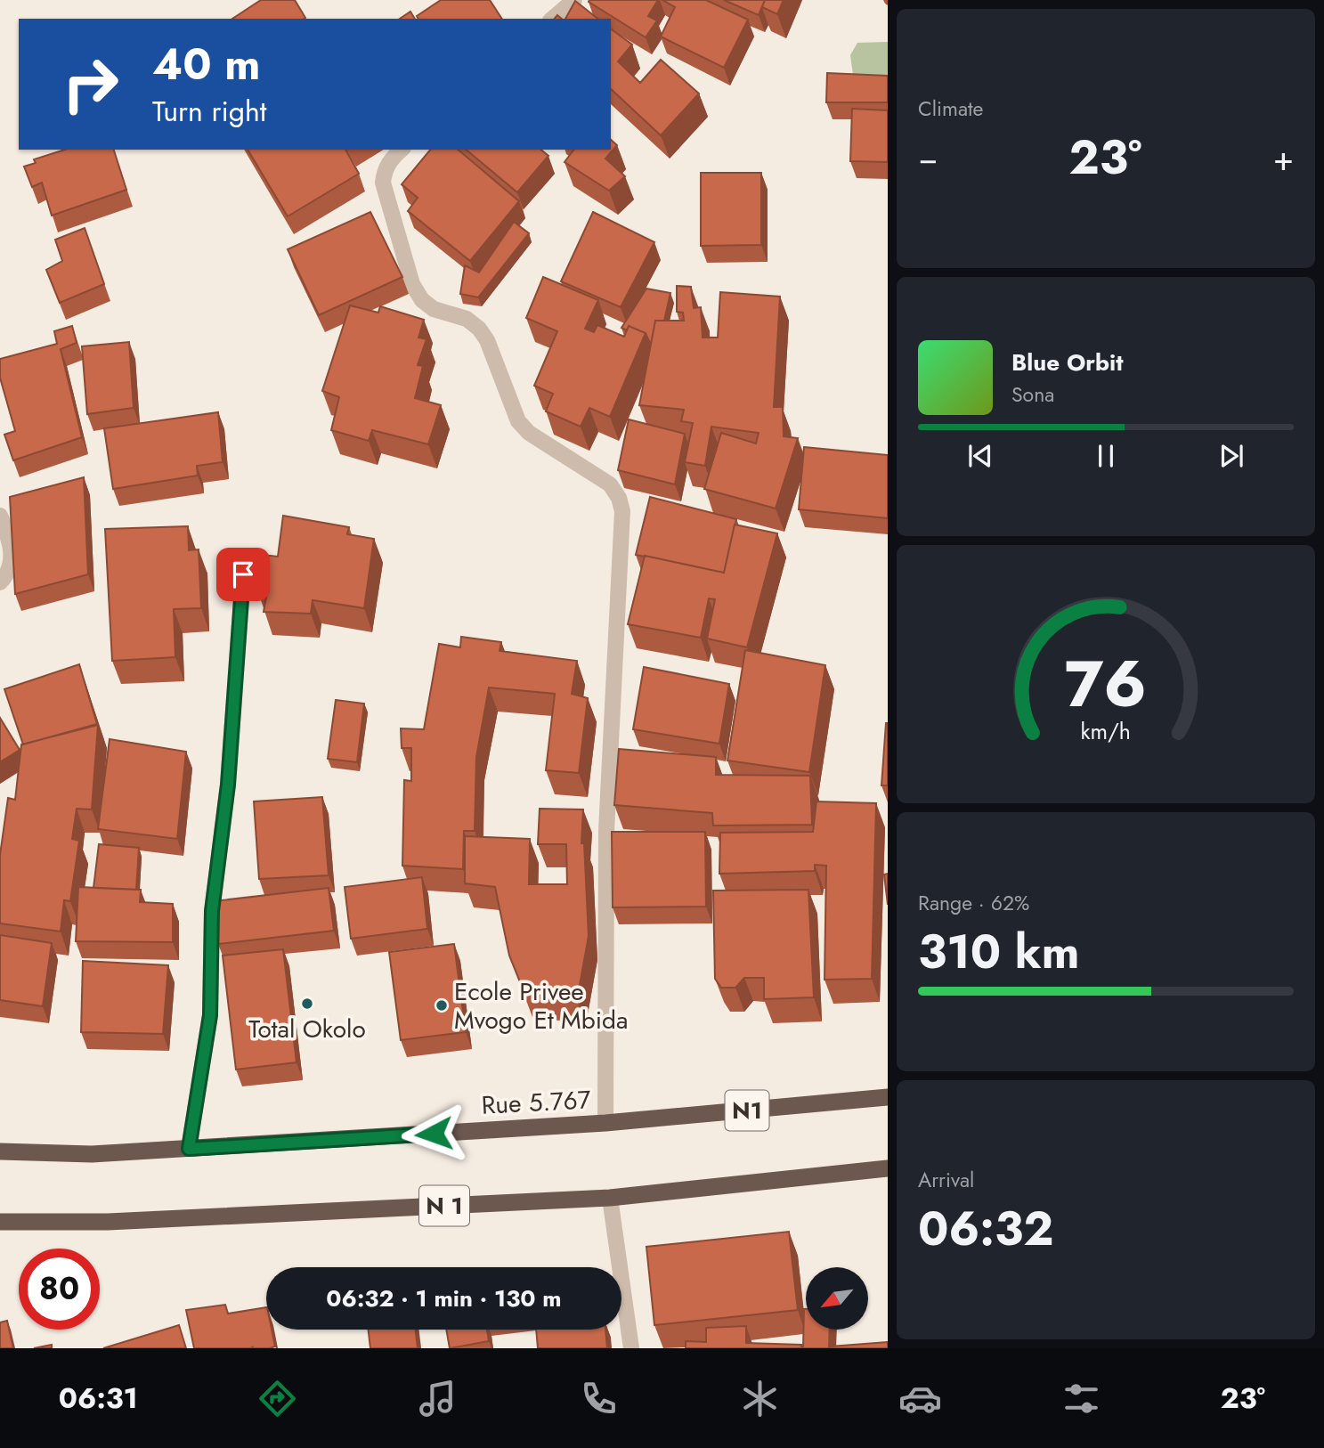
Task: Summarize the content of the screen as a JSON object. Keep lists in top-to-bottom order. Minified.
{"streets":{"highway":["Rue 5.767","N1","N 1"]},"places":["Total Okolo","Ecole Privee Mvogo Et Mbida"],"north":"bottom left","page":{"tile":["Climate",["Range · 62%","310 km"],["Arrival","06:32"]],"turn":["40 m","Turn right"],"heat":["−","23°","+"],"song":["Blue Orbit","Sona"],"limit":"80","trip":"06:32 · 1 min · 130 m","tabs":["06:31","23°"],"gauge":["76","km/h"]}}
